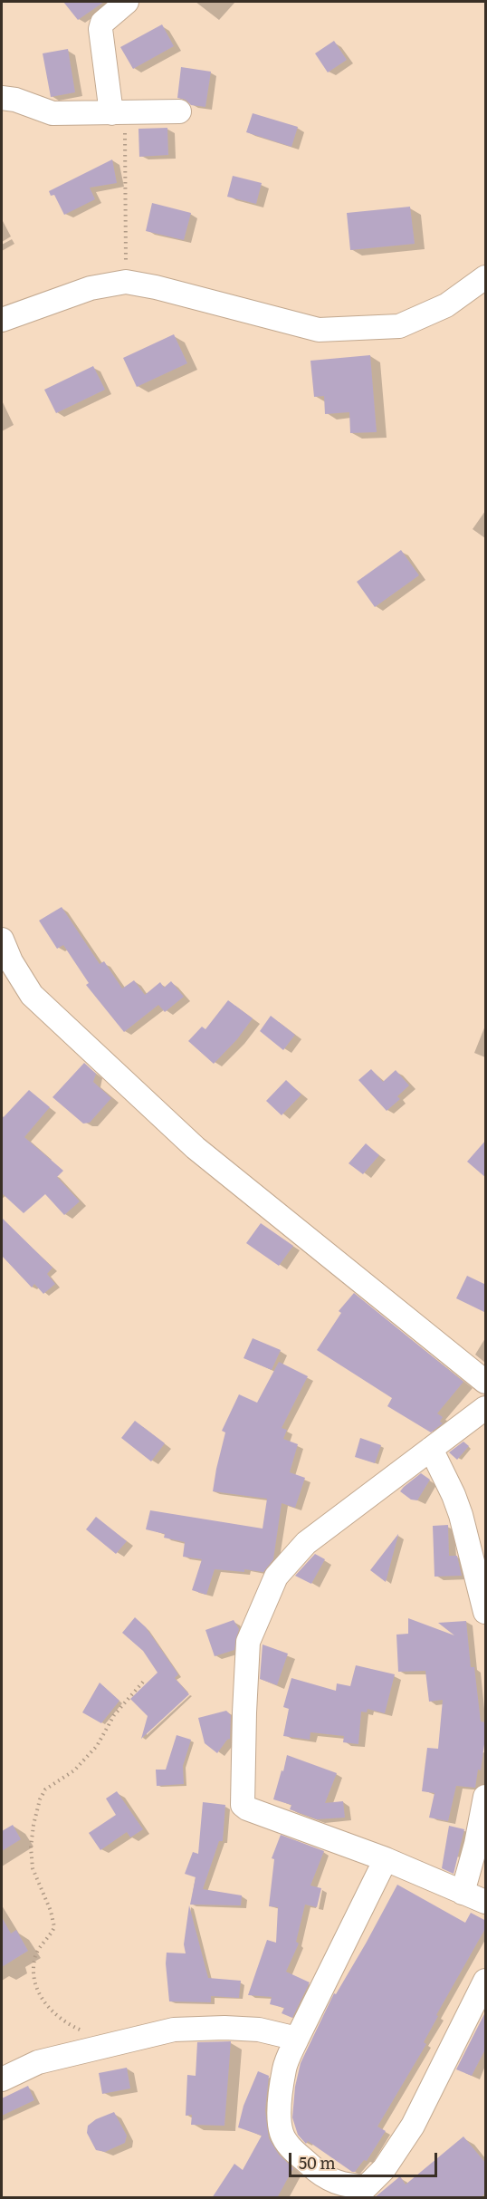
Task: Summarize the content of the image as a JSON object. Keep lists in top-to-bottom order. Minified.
{"scale_bar":"50 m"}
